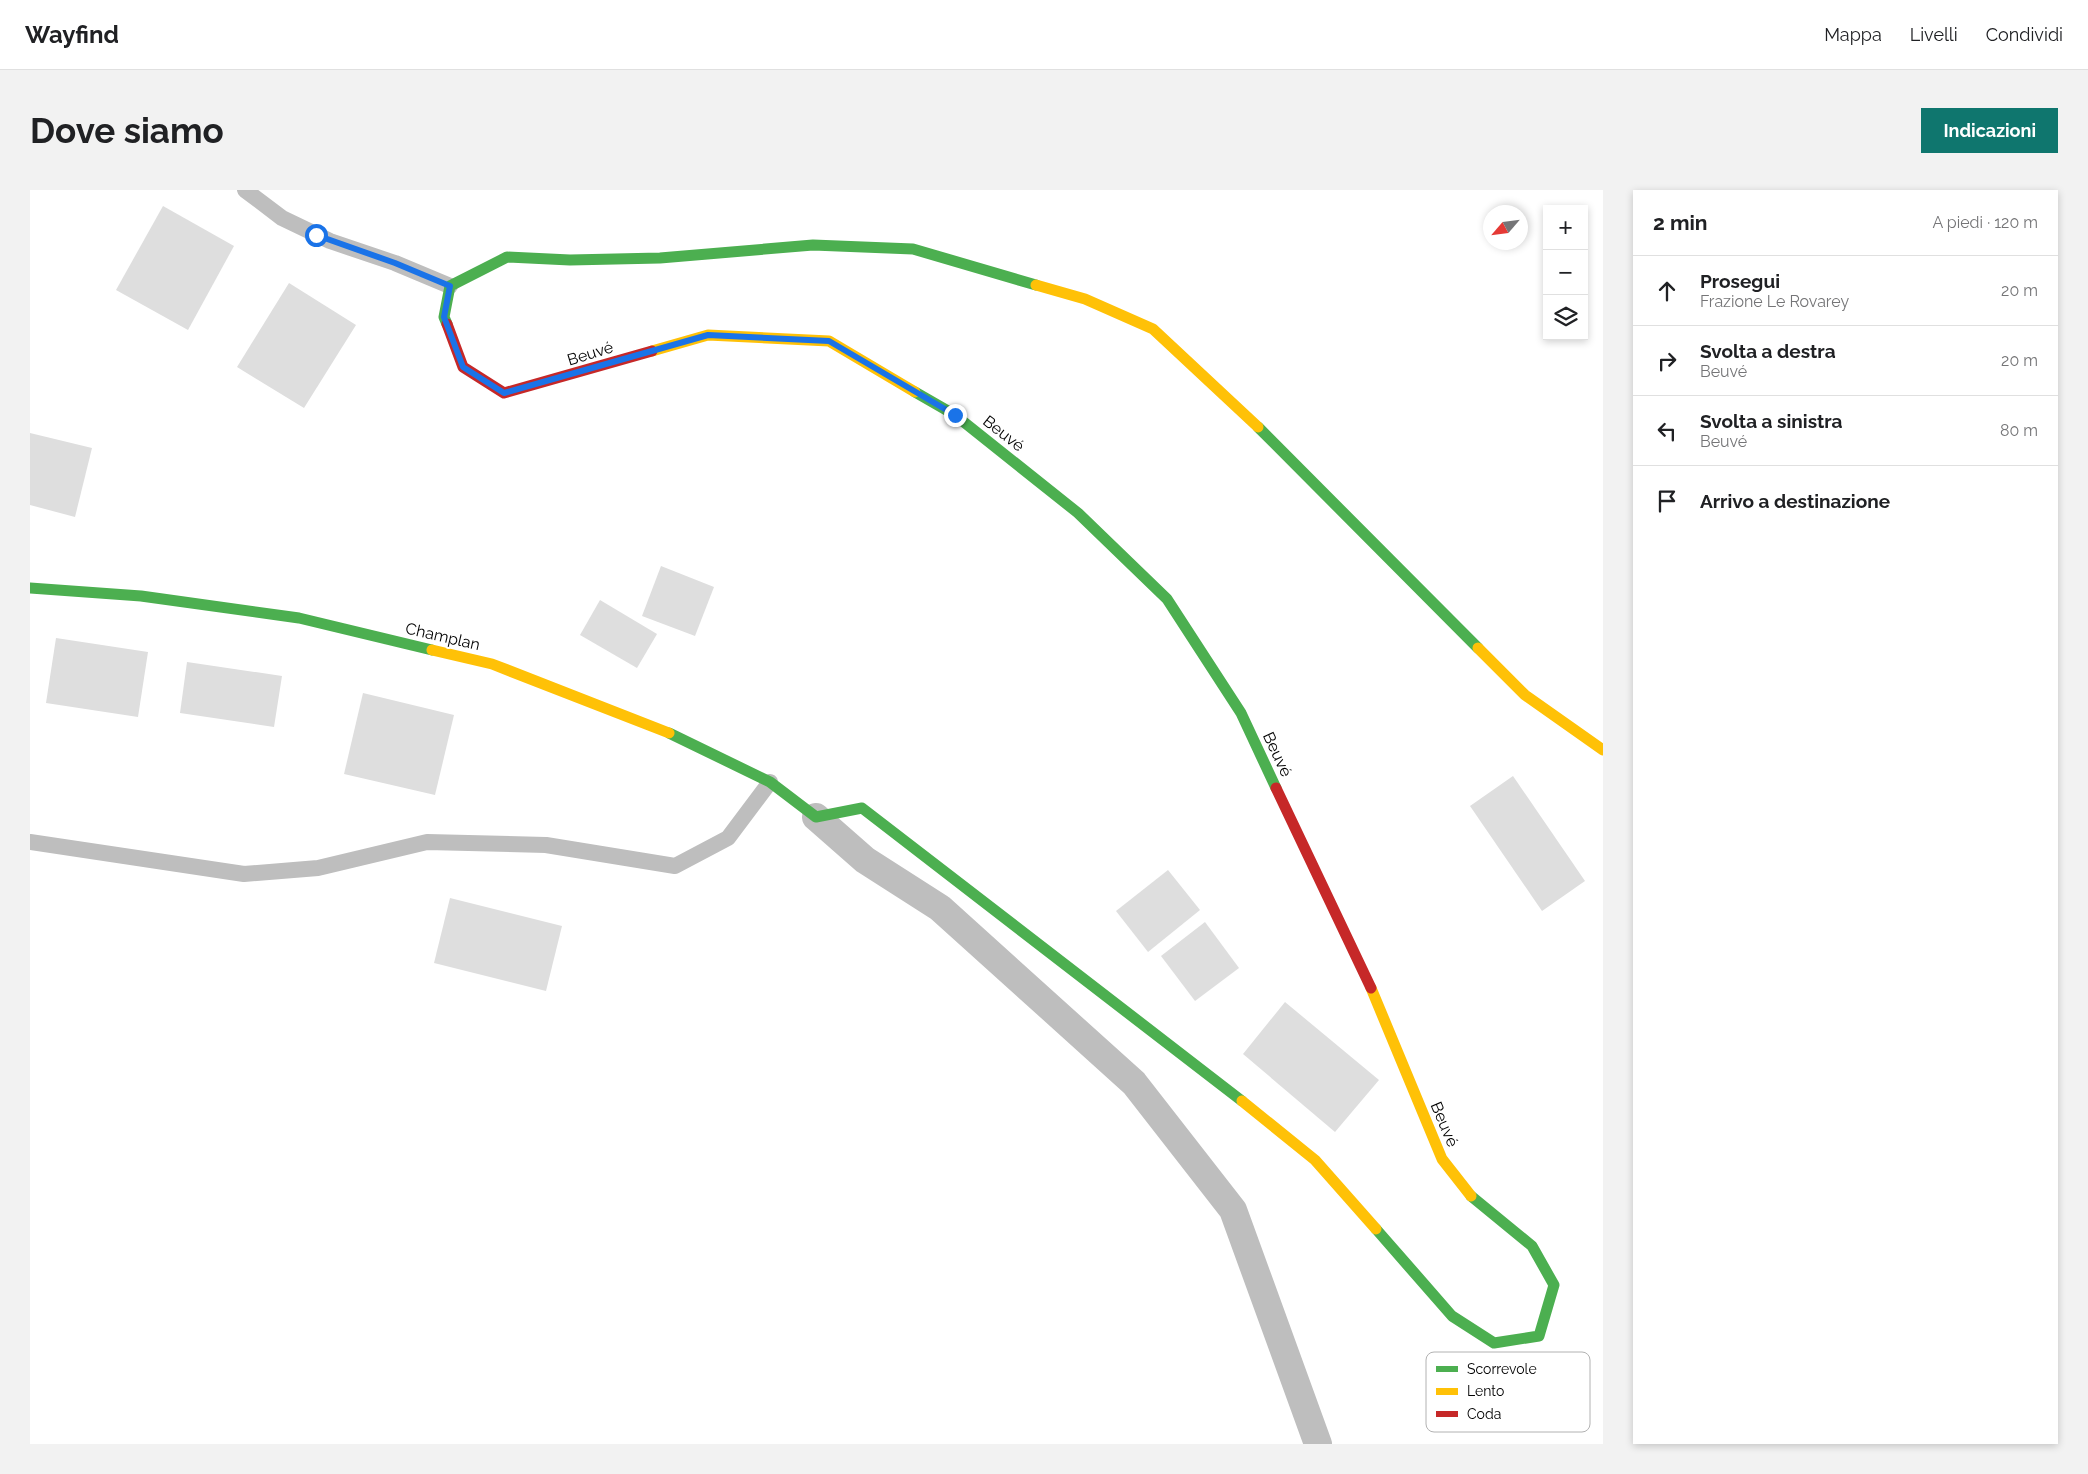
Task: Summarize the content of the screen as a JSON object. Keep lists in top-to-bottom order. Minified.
{"streets":{"street":["Beuvé","Champlan"]},"crossings":[["Beuvé","Champlan"]],"legend":["Scorrevole","Lento","Coda"],"north":"bottom left","page":{"header":"Wayfind","nav":["Mappa","Livelli","Condividi"],"buttons":"Indicazioni","title":"Dove siamo","heading":["2 min","A piedi · 120 m"],"map_buttons":["+","−"],"list":[["Prosegui","Frazione Le Rovarey","20 m"],["Svolta a destra","Beuvé","20 m"],["Svolta a sinistra","Beuvé","80 m"],"Arrivo a destinazione"]}}
